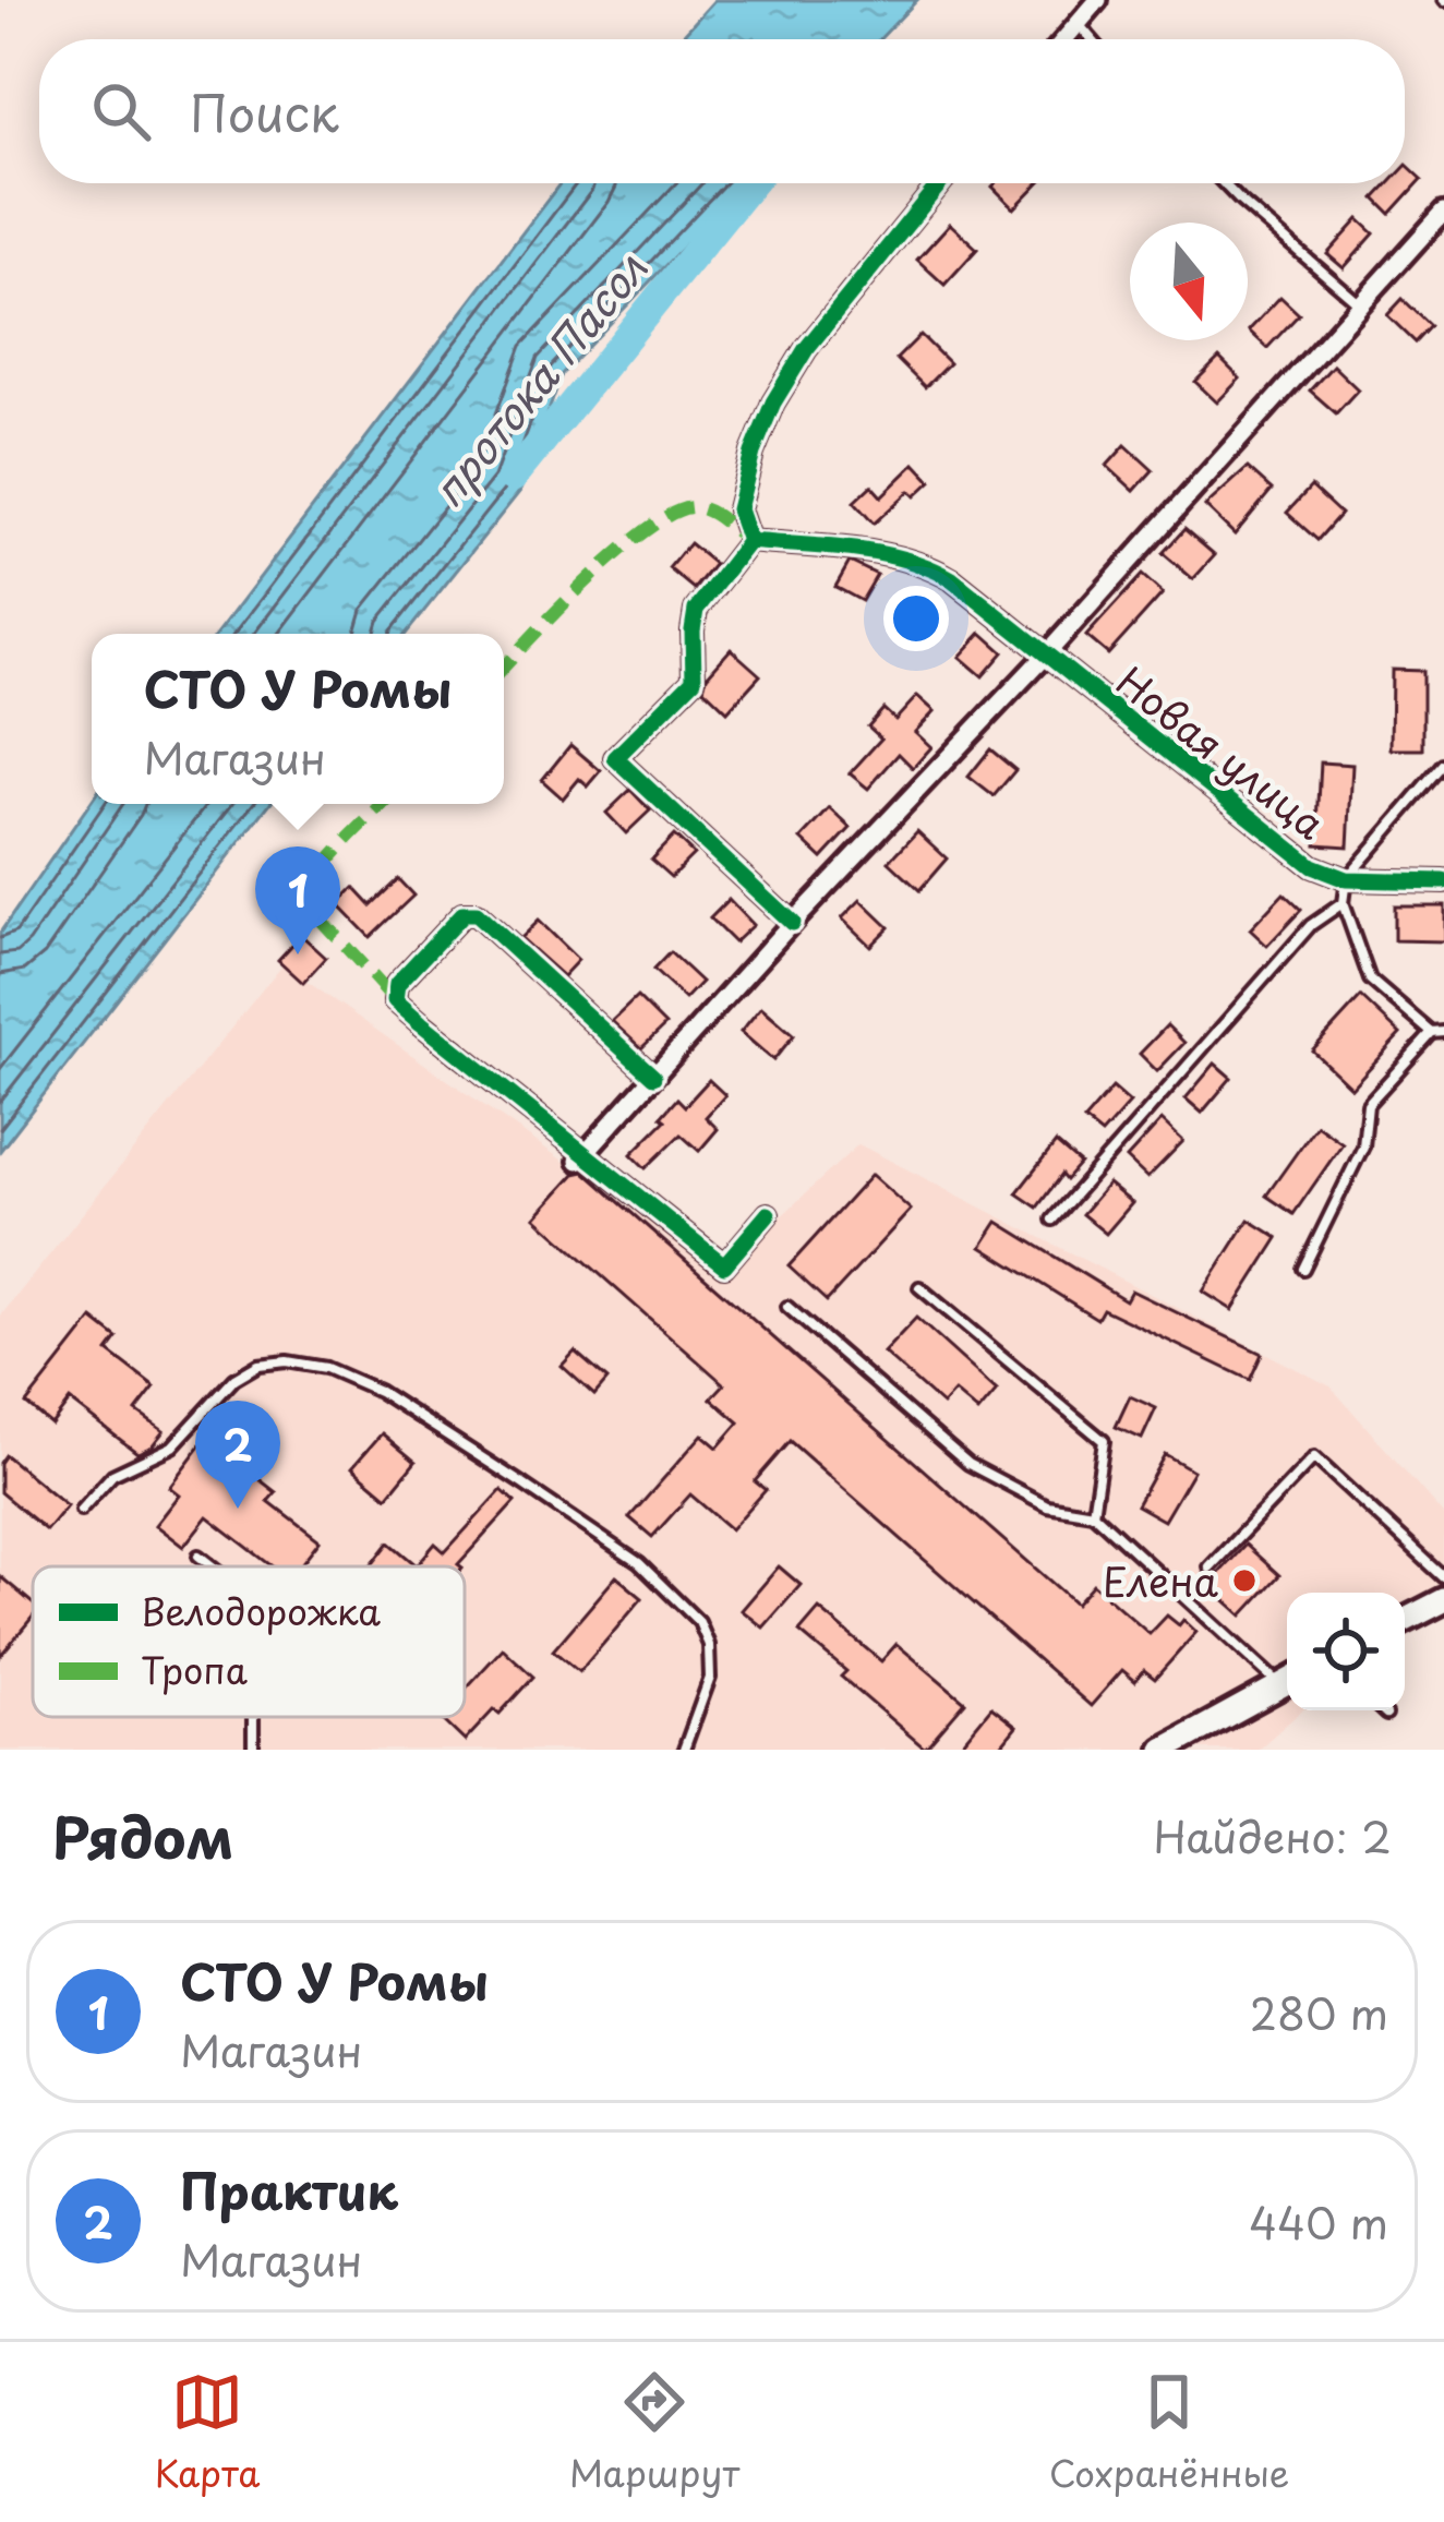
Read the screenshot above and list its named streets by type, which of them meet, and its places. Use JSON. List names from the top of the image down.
{
  "streets": {
    "street": ["Новая улица"]
  },
  "water": ["протока Пасол"],
  "places": ["Елена"],
  "legend": ["Велодорожка", "Тропа"],
  "north": "bottom",
  "page": {
    "search": "Поиск",
    "popup": ["СТО У Ромы", "Магазин"],
    "pins": ["1", "2"],
    "heading": ["Рядом", "Найдено: 2"],
    "list": [
      {
        "mark": "1",
        "name": "СТО У Ромы",
        "note": "Магазин",
        "value": "280 m"
      },
      {
        "mark": "2",
        "name": "Практик",
        "note": "Магазин",
        "value": "440 m"
      }
    ],
    "nav": ["Карта", "Маршрут", "Сохранённые"]
  }
}
